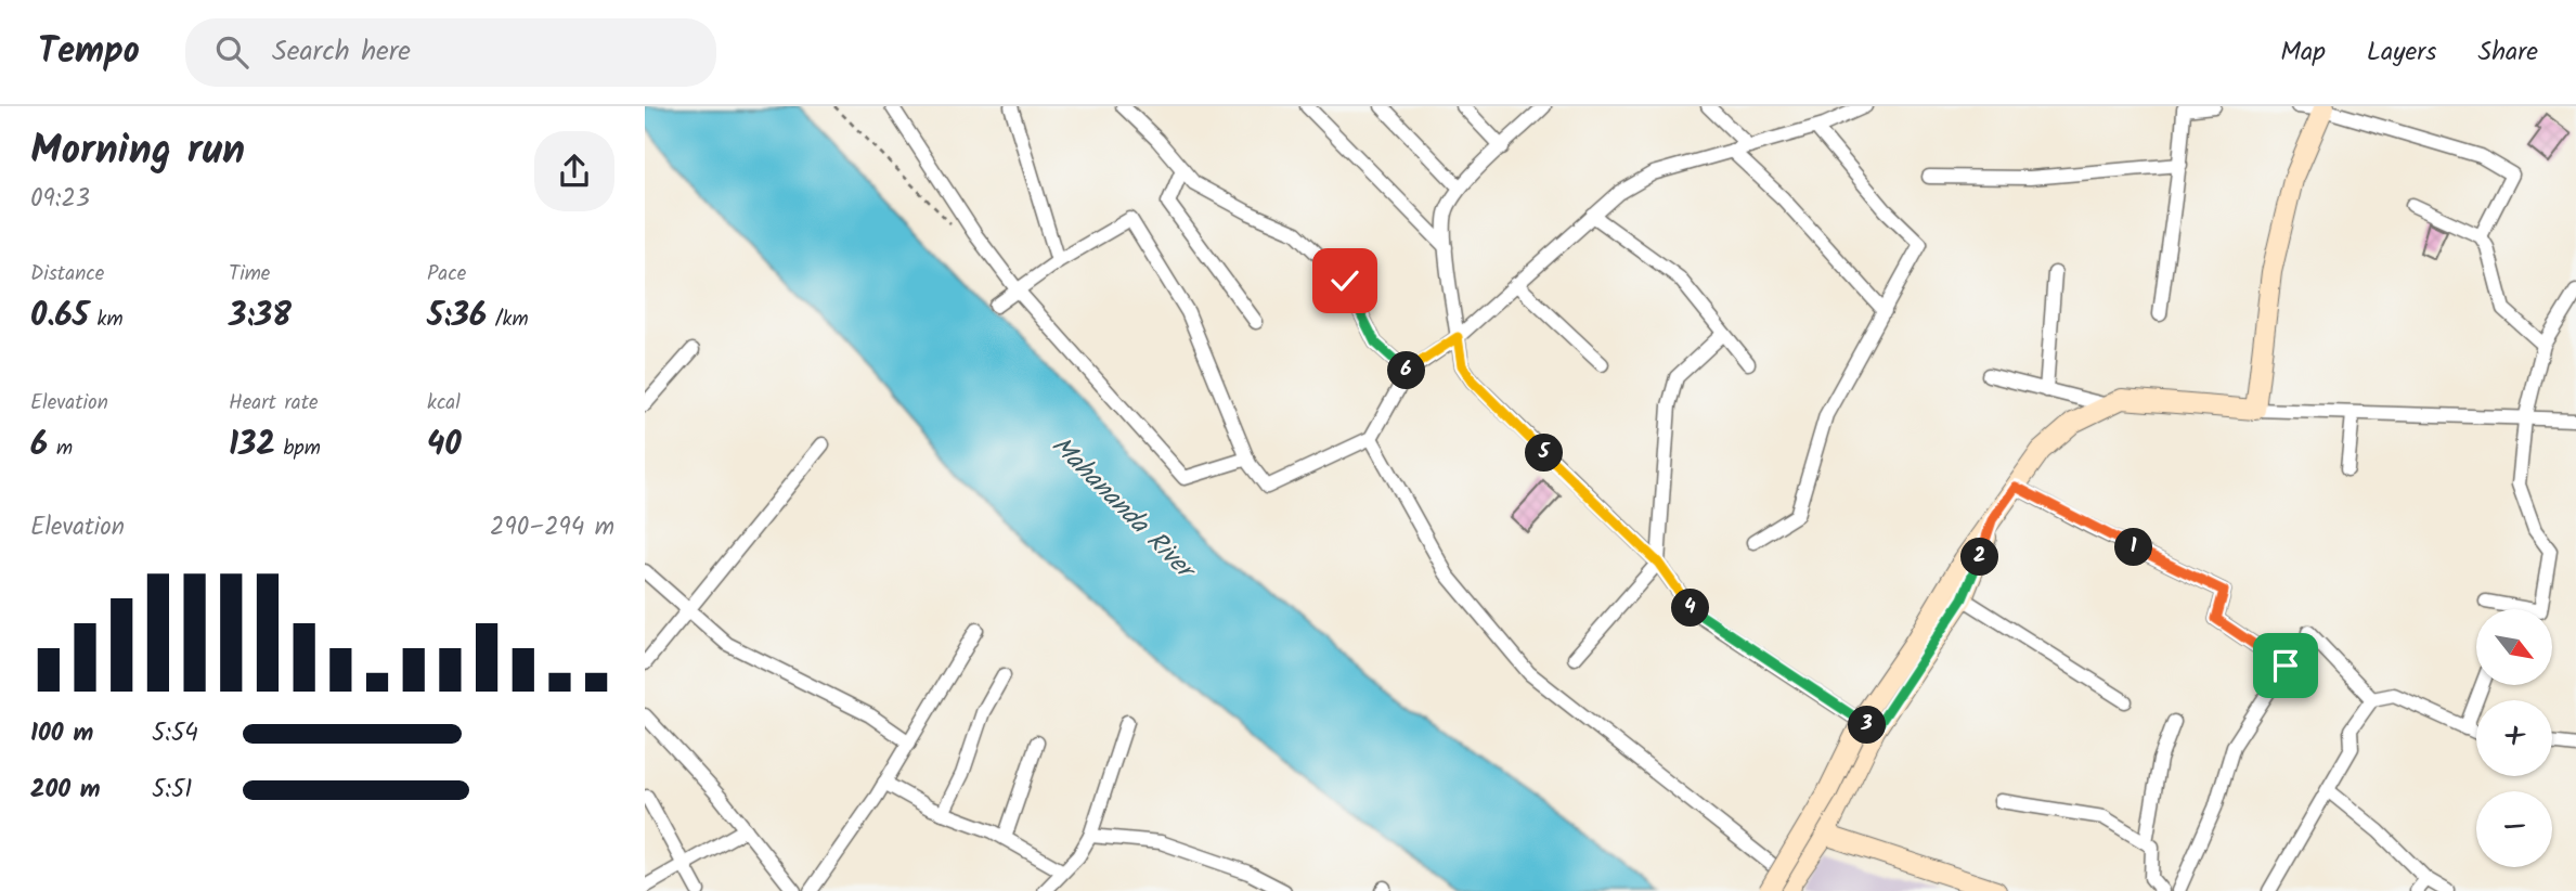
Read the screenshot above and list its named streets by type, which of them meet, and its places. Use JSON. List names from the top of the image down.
{
  "water": ["Mahananda River"],
  "north": "bottom right",
  "page": {
    "header": "Tempo",
    "search": "Search here",
    "nav": ["Map", "Layers", "Share"],
    "heading": ["Morning run", "09:23"],
    "stats": [
      ["Distance", "0.65 km"],
      ["Time", "3:38"],
      ["Pace", "5:36 /km"],
      ["Elevation", "6 m"],
      ["Heart rate", "132 bpm"],
      ["kcal", "40"]
    ],
    "pins": [
      "6",
      "5",
      "1",
      "2",
      "4",
      "3"
    ],
    "chart": ["Elevation", "290–294 m"],
    "map_buttons": ["+", "−"],
    "list": [
      {
        "name": "100 m",
        "note": "5:54"
      },
      {
        "name": "200 m",
        "note": "5:51"
      }
    ]
  }
}
